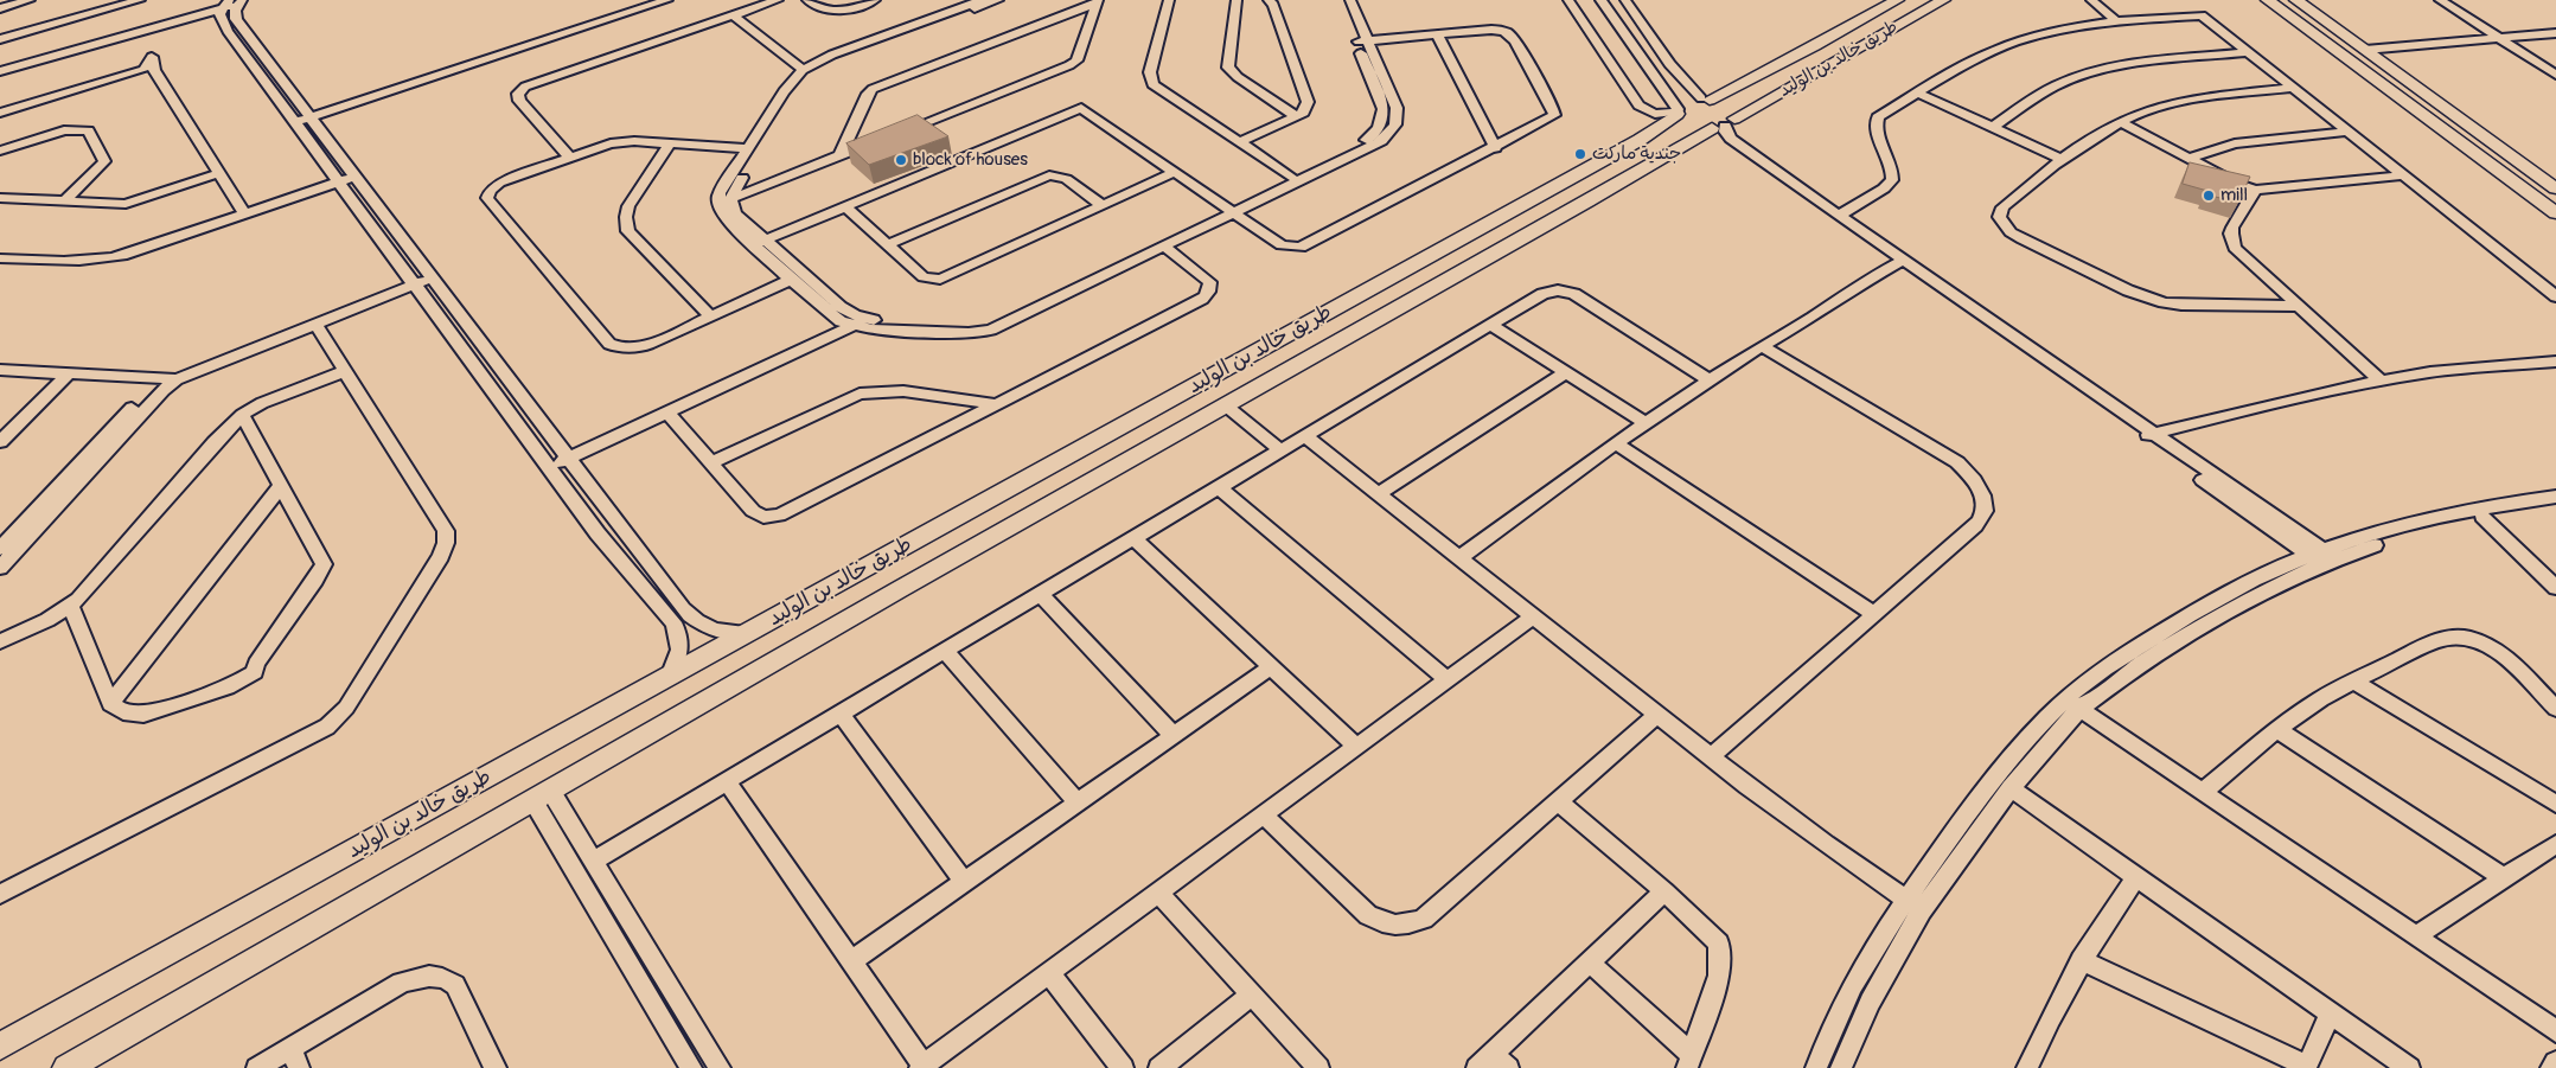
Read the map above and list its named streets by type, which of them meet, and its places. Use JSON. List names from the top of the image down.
{
  "streets": {
    "street": ["طريق خالد بن الوليد"]
  },
  "places": ["جندية ماركت", "block of houses", "mill"]
}
